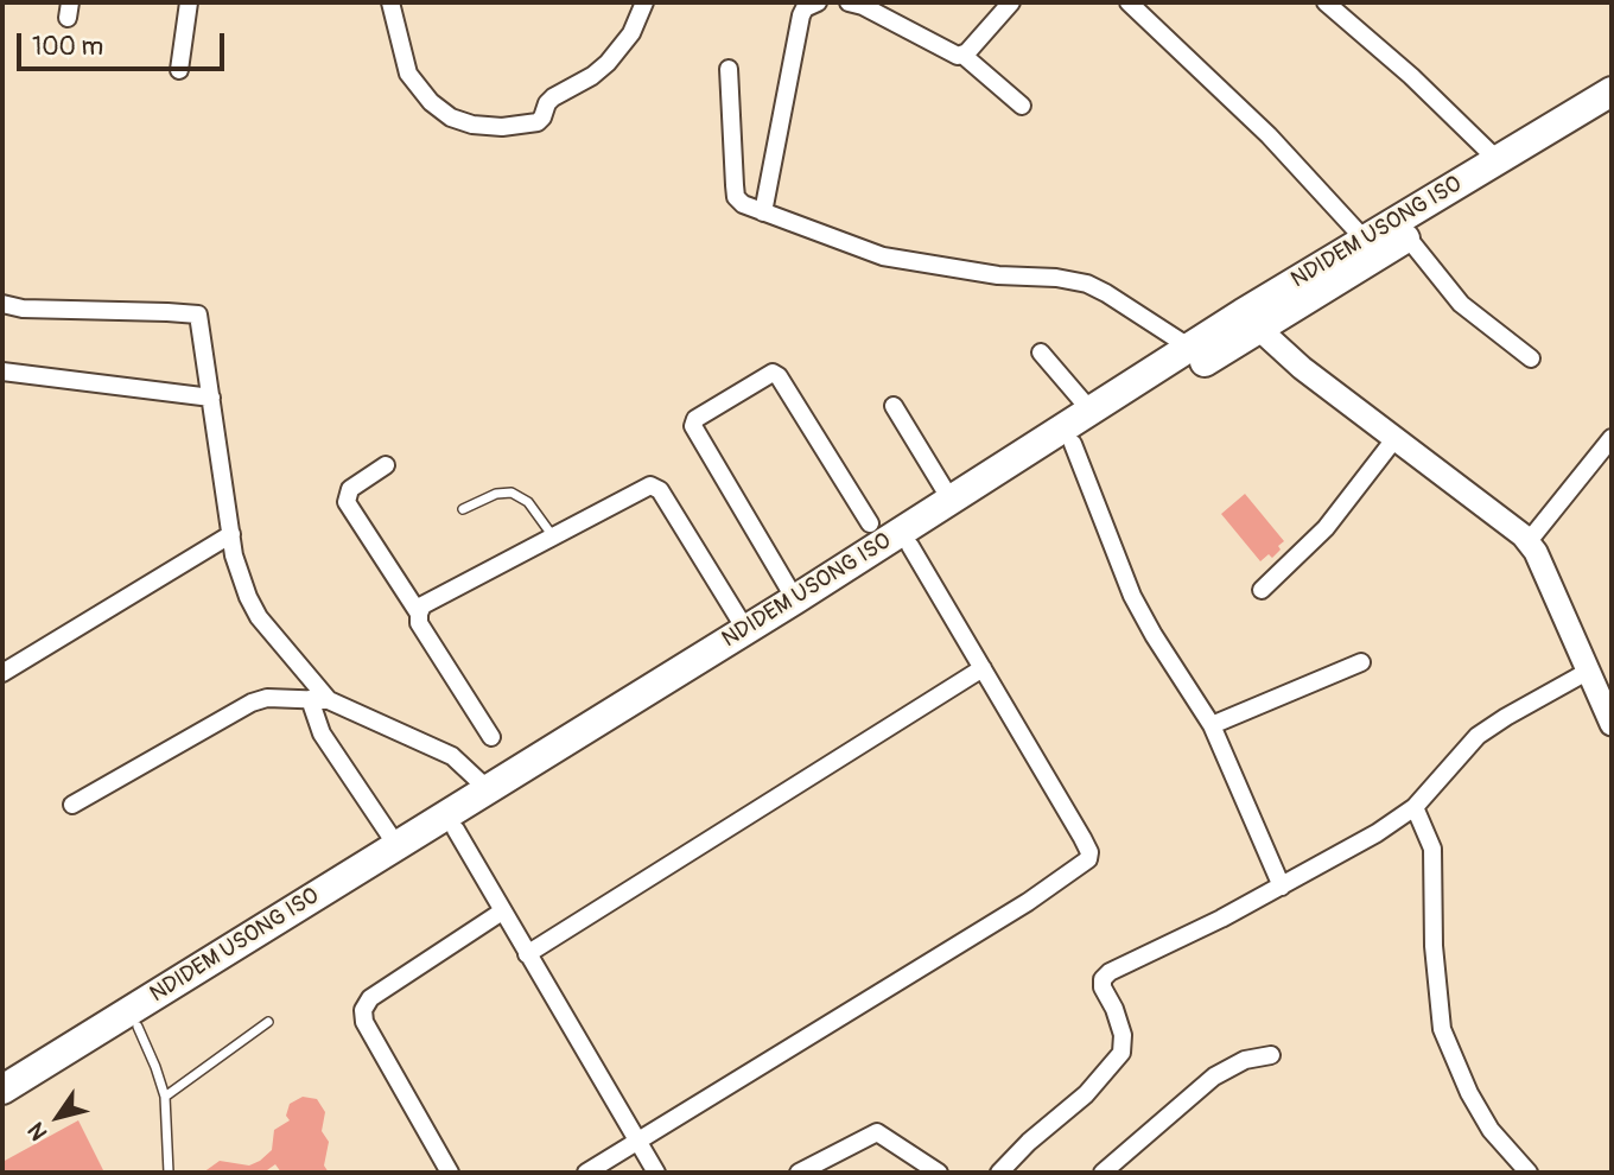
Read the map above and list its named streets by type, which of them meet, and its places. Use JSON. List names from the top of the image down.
{
  "streets": {
    "highway": ["NDIDEM USONG ISO"]
  },
  "scale_bar": "100 m",
  "north": "bottom left"
}
